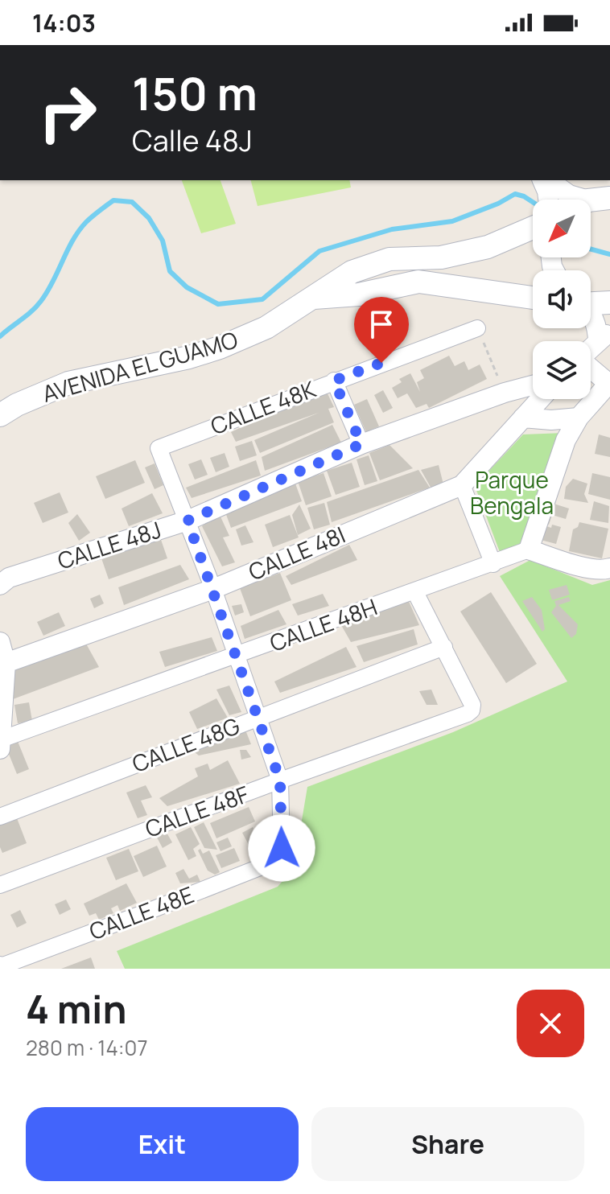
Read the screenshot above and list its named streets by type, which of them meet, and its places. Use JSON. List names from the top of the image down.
{
  "streets": {
    "main road": ["AVENIDA EL GUAMO"],
    "street": [
      "CALLE 48K",
      "CALLE 48J",
      "CALLE 48I",
      "CALLE 48H",
      "CALLE 48G",
      "CALLE 48F",
      "CALLE 48E"
    ]
  },
  "crossings": [
    ["CALLE 48K", "CALLE 48J"],
    ["CALLE 48G", "CALLE 48F"],
    ["CALLE 48F", "CALLE 48E"]
  ],
  "parks": ["Parque Bengala"],
  "north": "bottom left",
  "page": {
    "status": "14:03",
    "turn": ["150 m", "Calle 48J"],
    "heading": ["4 min", "280 m · 14:07"],
    "buttons": ["Exit", "Share"]
  }
}
